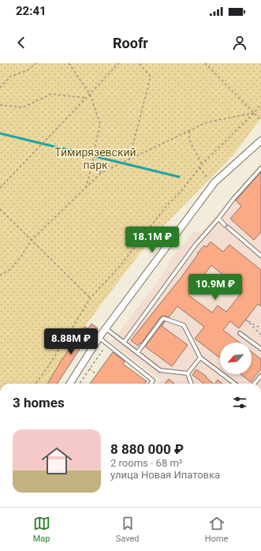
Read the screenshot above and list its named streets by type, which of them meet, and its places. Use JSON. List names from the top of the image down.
{
  "parks": ["Тимирязевский парк"],
  "north": "bottom left",
  "page": {
    "status": "22:41",
    "header": "Roofr",
    "price": ["18.1M ₽", "10.9M ₽", "8.88M ₽"],
    "heading": "3 homes",
    "list": [
      {
        "name": "8 880 000 ₽",
        "note": "2 rooms · 68 m² · улица Новая Ипатовка"
      }
    ],
    "tabs": ["Map", "Saved", "Home"]
  }
}
